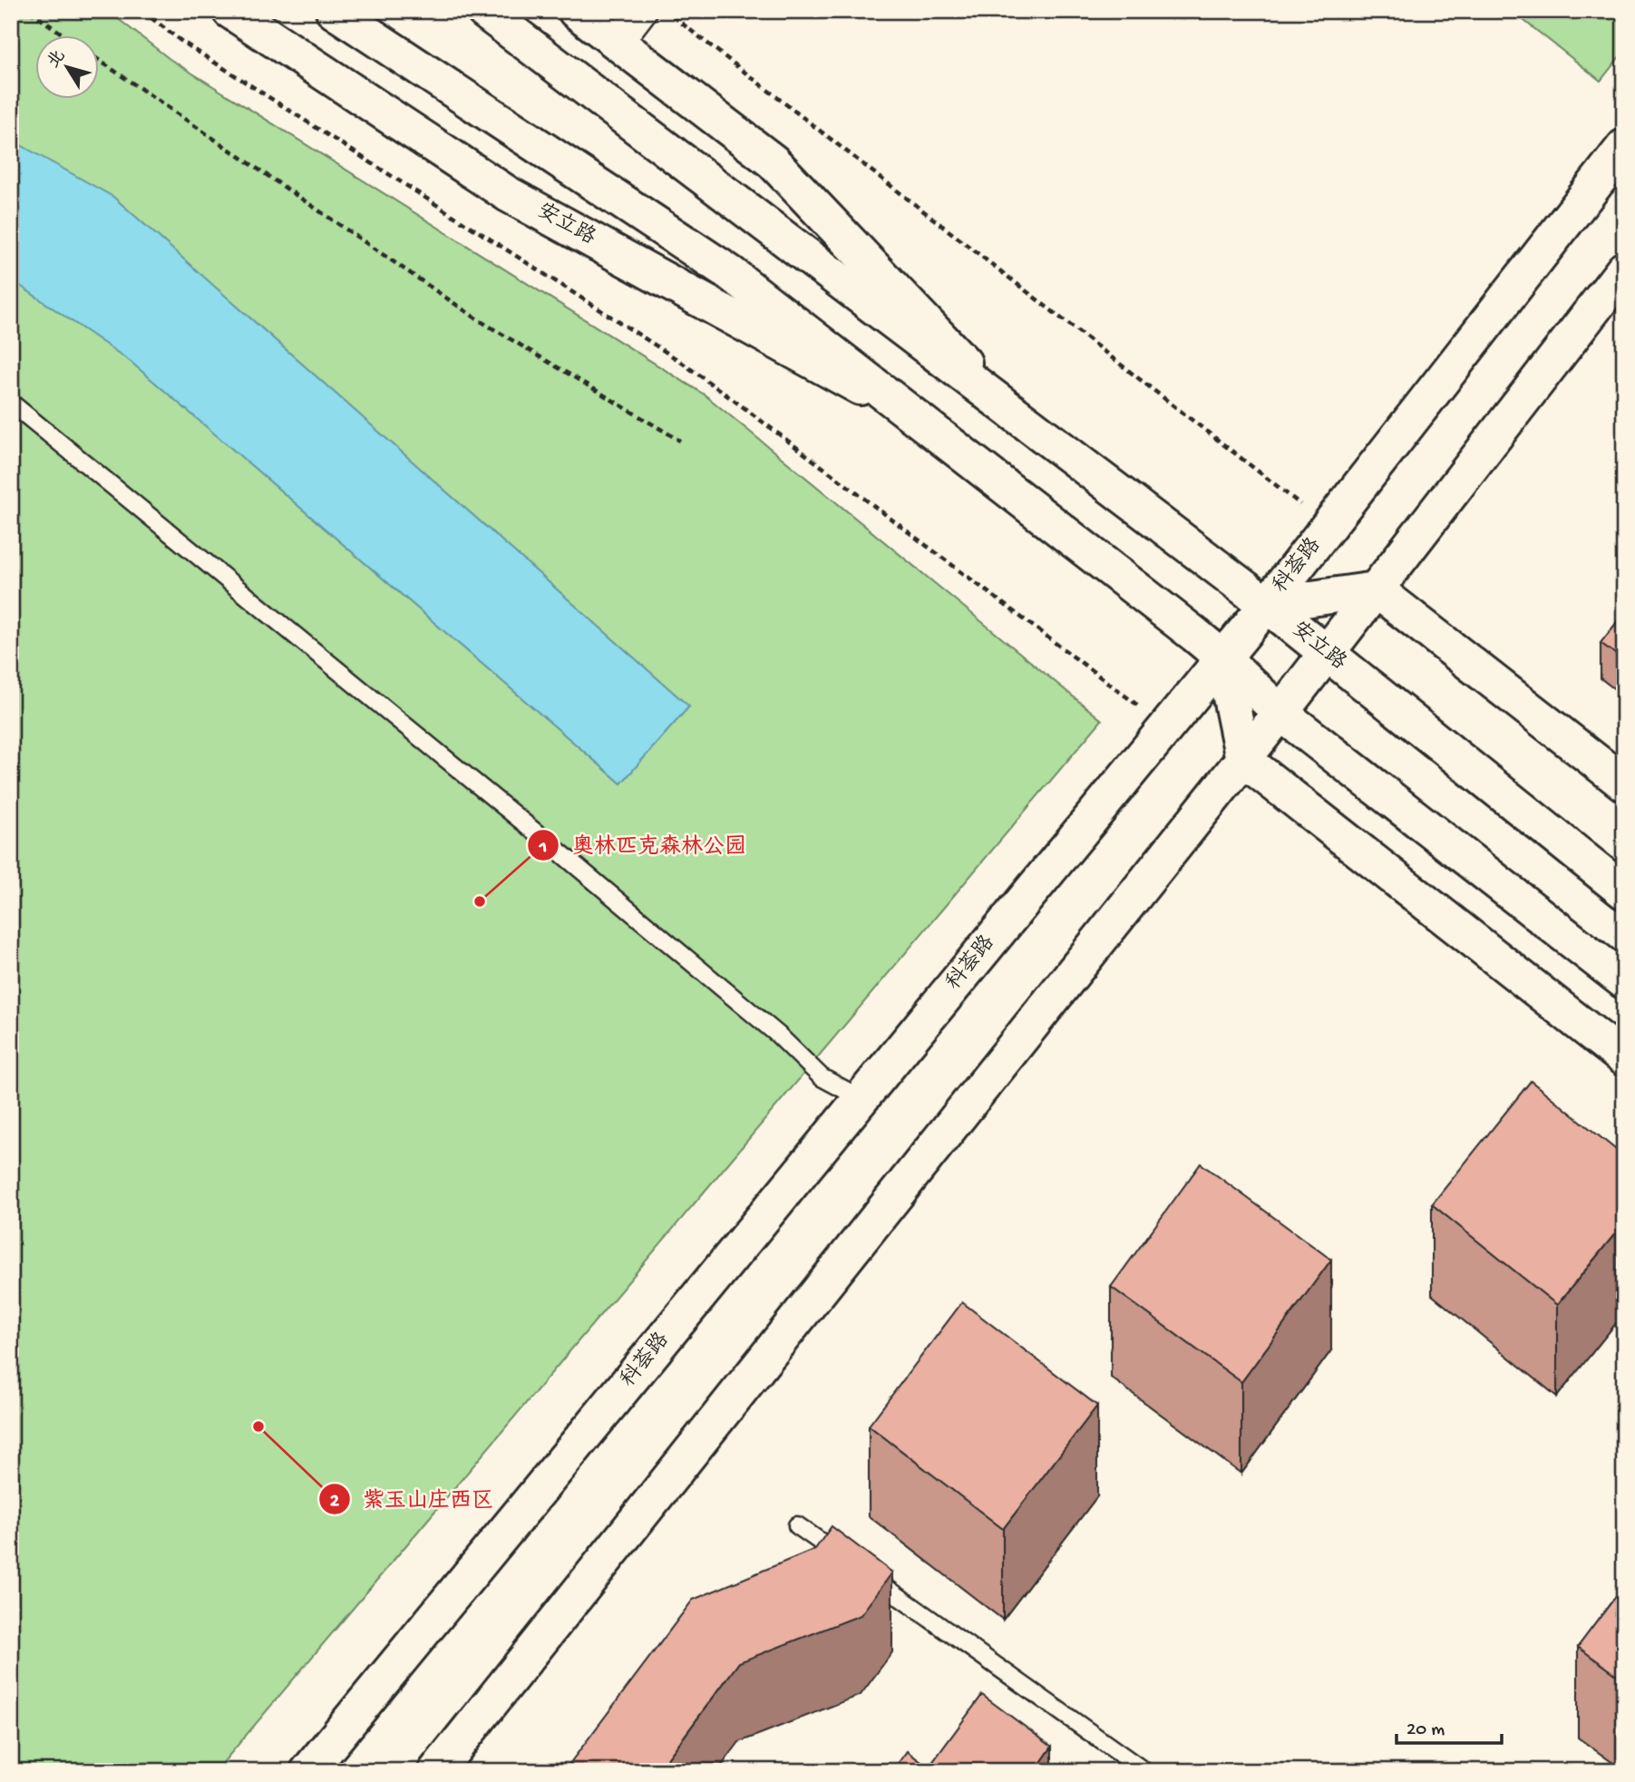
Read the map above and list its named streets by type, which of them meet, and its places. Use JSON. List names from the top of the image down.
{
  "streets": {
    "main road": ["安立路", "科荟路"]
  },
  "crossings": [
    ["安立路", "科荟路"]
  ],
  "places": ["奥林匹克森林公园", "紫玉山庄西区"],
  "scale_bar": "20 m",
  "north": "top left"
}
